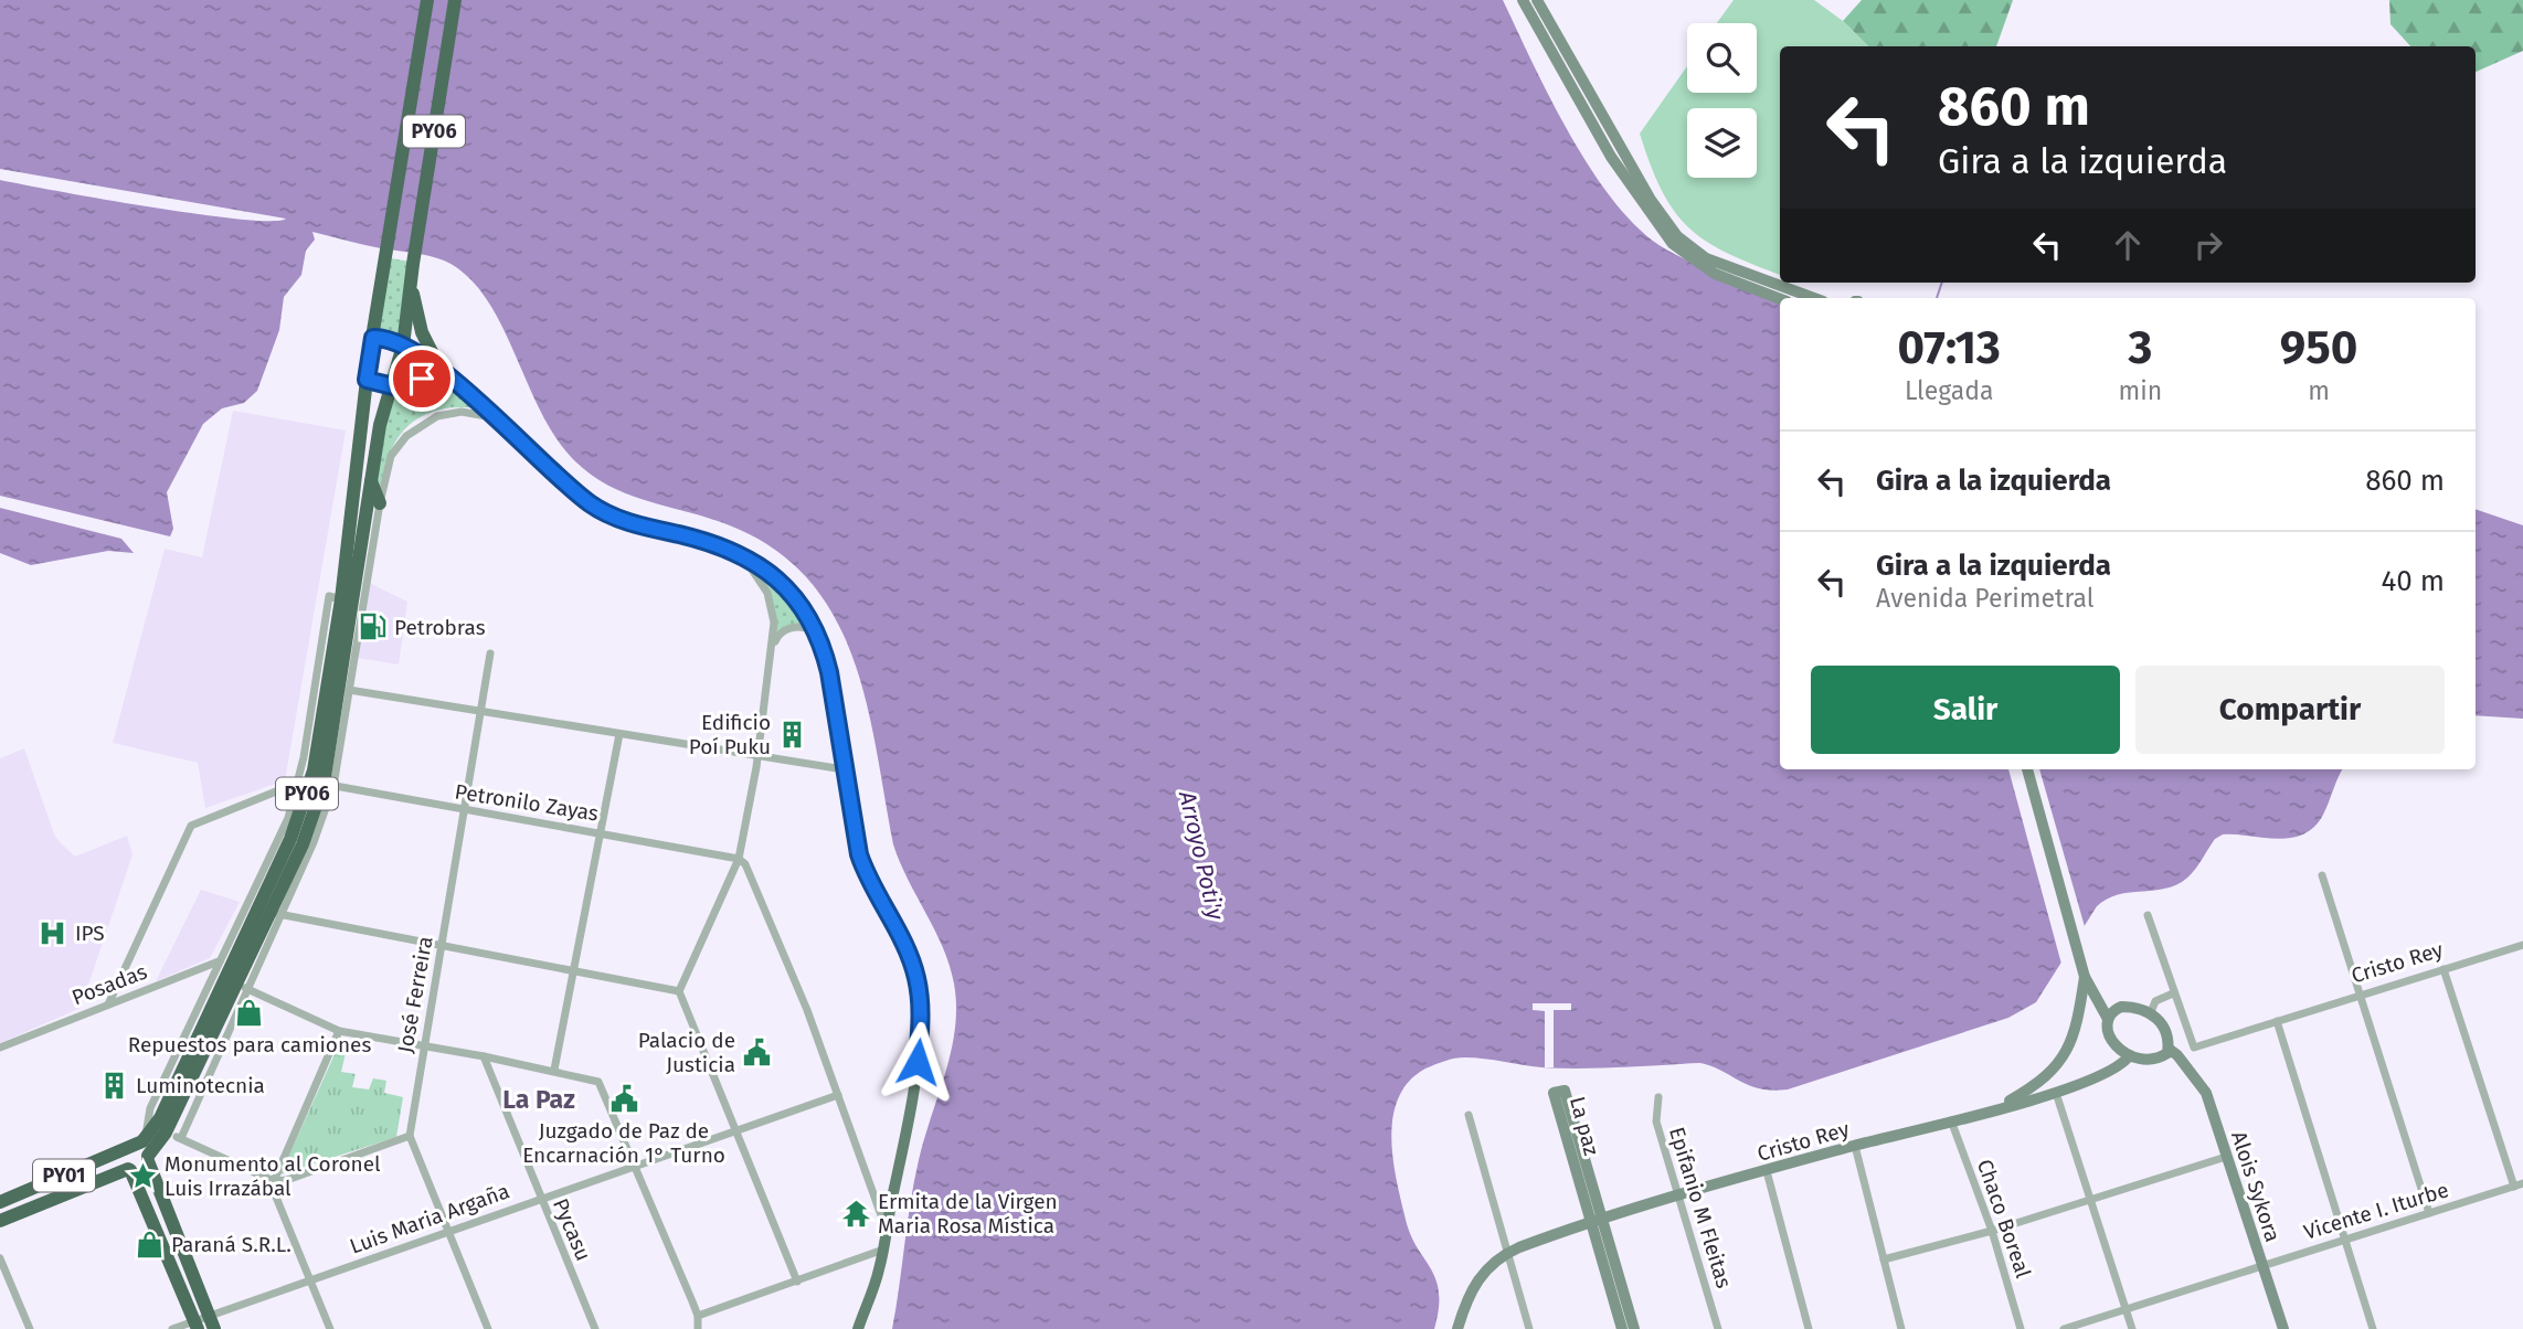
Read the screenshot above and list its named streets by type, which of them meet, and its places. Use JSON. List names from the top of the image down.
{
  "streets": {
    "highway": ["PY06", "PY01"],
    "street": [
      "Petronilo Zayas",
      "Cristo Rey",
      "Posadas",
      "José Ferreira",
      "La paz",
      "Alois Sykora",
      "Epifanio M Fleitas",
      "Vicente I. Iturbe",
      "Luis Maria Argaña",
      "Chaco Boreal",
      "Pycasu"
    ]
  },
  "crossings": [
    ["PY06", "Petronilo Zayas"],
    ["PY06", "Posadas"],
    ["PY06", "PY01"],
    ["Petronilo Zayas", "José Ferreira"],
    ["Cristo Rey", "La paz"],
    ["Cristo Rey", "Alois Sykora"],
    ["Cristo Rey", "Epifanio M Fleitas"],
    ["Cristo Rey", "Chaco Boreal"],
    ["José Ferreira", "Luis Maria Argaña"],
    ["Alois Sykora", "Vicente I. Iturbe"],
    ["Luis Maria Argaña", "Pycasu"]
  ],
  "districts": ["La Paz"],
  "water": ["Arroyo Poti'y"],
  "places": {
    "fuel station": ["Petrobras"],
    "building": ["Edificio Poí Puku", "Luminotecnia"],
    "hospital": ["IPS"],
    "shop": ["Repuestos para camiones", "Paraná S.R.L."],
    "public building": ["Palacio de Justicia", "Juzgado de Paz de Encarnación 1° Turno"],
    "place": ["Monumento al Coronel Luis Irrazábal"],
    "temple": ["Ermita de la Virgen Maria Rosa Mística"]
  },
  "page": {
    "turn": ["860 m", "Gira a la izquierda"],
    "eta": [
      "07:13",
      "Llegada",
      "3",
      "min",
      "950",
      "m"
    ],
    "list": [
      {
        "name": "Gira a la izquierda",
        "value": "860 m"
      },
      {
        "name": "Gira a la izquierda",
        "note": "Avenida Perimetral",
        "value": "40 m"
      }
    ],
    "buttons": ["Salir", "Compartir"]
  }
}
